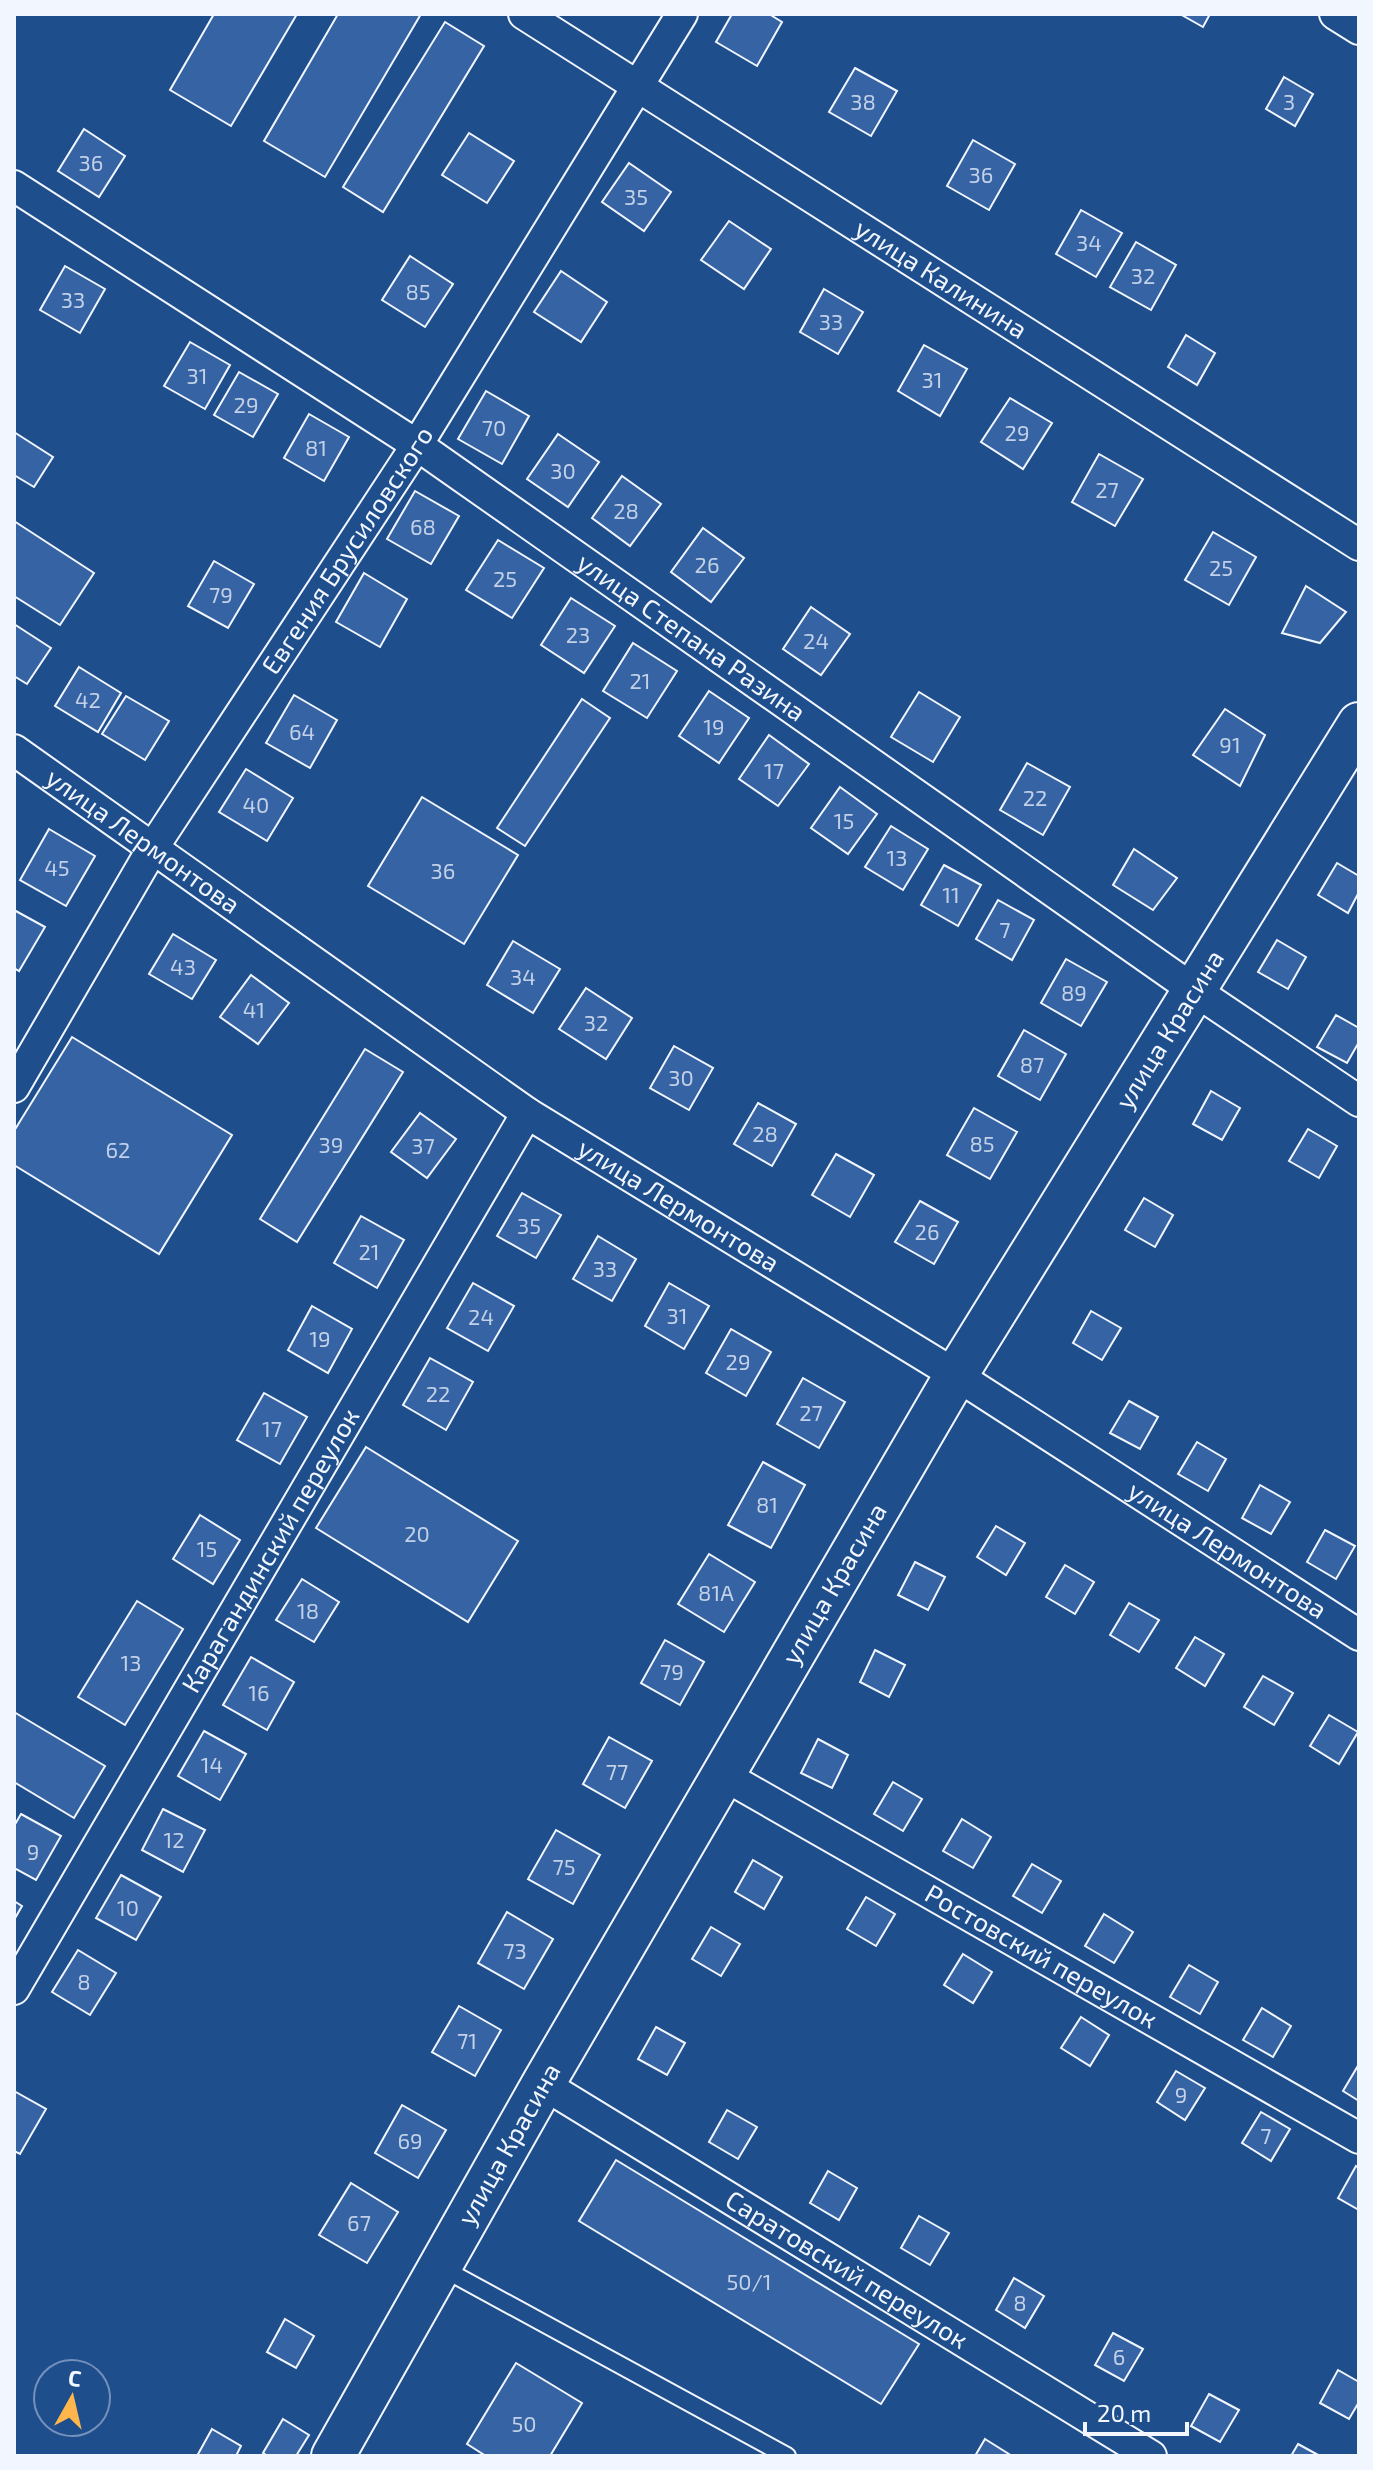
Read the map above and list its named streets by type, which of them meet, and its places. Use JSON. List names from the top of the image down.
{
  "streets": {
    "street": [
      "улица Калинина",
      "Евгения Брусиловского",
      "улица Степана Разина",
      "улица Лермонтова",
      "улица Красина",
      "Карагандинский переулок",
      "Ростовский переулок",
      "Саратовский переулок"
    ]
  },
  "crossings": [
    ["улица Калинина", "Евгения Брусиловского"],
    ["Евгения Брусиловского", "улица Степана Разина"],
    ["Евгения Брусиловского", "улица Лермонтова"],
    ["улица Степана Разина", "улица Красина"],
    ["улица Лермонтова", "улица Красина"],
    ["улица Лермонтова", "Карагандинский переулок"],
    ["улица Красина", "Ростовский переулок"],
    ["улица Красина", "Саратовский переулок"]
  ],
  "house_numbers": [
    "38",
    "3",
    "36",
    "36",
    "35",
    "34",
    "32",
    "85",
    "33",
    "33",
    "31",
    "31",
    "29",
    "70",
    "29",
    "81",
    "30",
    "27",
    "28",
    "68",
    "26",
    "25",
    "25",
    "79",
    "23",
    "24",
    "21",
    "42",
    "19",
    "64",
    "91",
    "17",
    "22",
    "40",
    "15",
    "13",
    "45",
    "36",
    "11",
    "7",
    "43",
    "34",
    "89",
    "41",
    "32",
    "87",
    "30",
    "28",
    "85",
    "39",
    "37",
    "62",
    "35",
    "26",
    "21",
    "33",
    "31",
    "24",
    "19",
    "29",
    "22",
    "27",
    "17",
    "81",
    "20",
    "15",
    "81А",
    "18",
    "13",
    "79",
    "16",
    "14",
    "77",
    "12",
    "9",
    "75",
    "10",
    "73",
    "8",
    "71",
    "9",
    "7",
    "69",
    "67",
    "50/1",
    "8",
    "6",
    "50"
  ],
  "scale_bar": "20 m",
  "north": "top"
}
